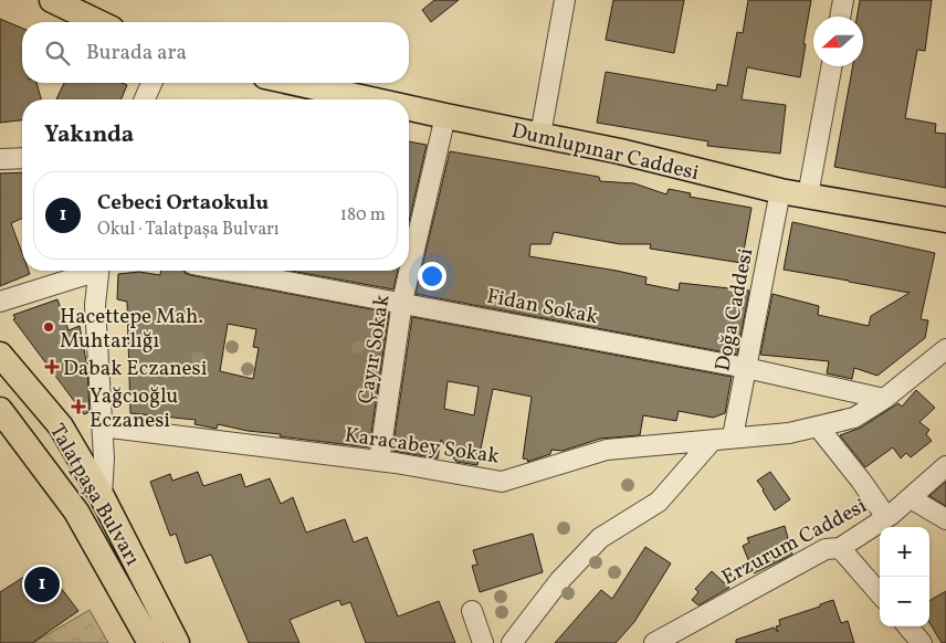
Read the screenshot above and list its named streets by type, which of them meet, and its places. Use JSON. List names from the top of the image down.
{
  "streets": {
    "main road": ["Dumlupınar Caddesi", "Talatpaşa Bulvarı"],
    "street": [
      "Fidan Sokak",
      "Doğa Caddesi",
      "Çayır Sokak",
      "Karacabey Sokak",
      "Erzurum Caddesi"
    ]
  },
  "crossings": [
    ["Dumlupınar Caddesi", "Doğa Caddesi"],
    ["Dumlupınar Caddesi", "Çayır Sokak"],
    ["Fidan Sokak", "Doğa Caddesi"],
    ["Fidan Sokak", "Çayır Sokak"],
    ["Fidan Sokak", "Karacabey Sokak"],
    ["Doğa Caddesi", "Karacabey Sokak"],
    ["Çayır Sokak", "Karacabey Sokak"]
  ],
  "places": {
    "other": ["Hacettepe Mah. Muhtarlığı"],
    "health": ["Dabak Eczanesi", "Yağcıoğlu Eczanesi"]
  },
  "north": "left",
  "page": {
    "search": "Burada ara",
    "heading": "Yakında",
    "list": [
      {
        "mark": "1",
        "name": "Cebeci Ortaokulu",
        "note": "Okul · Talatpaşa Bulvarı",
        "value": "180 m"
      }
    ],
    "map_buttons": ["+", "−"],
    "pins": "1"
  }
}
